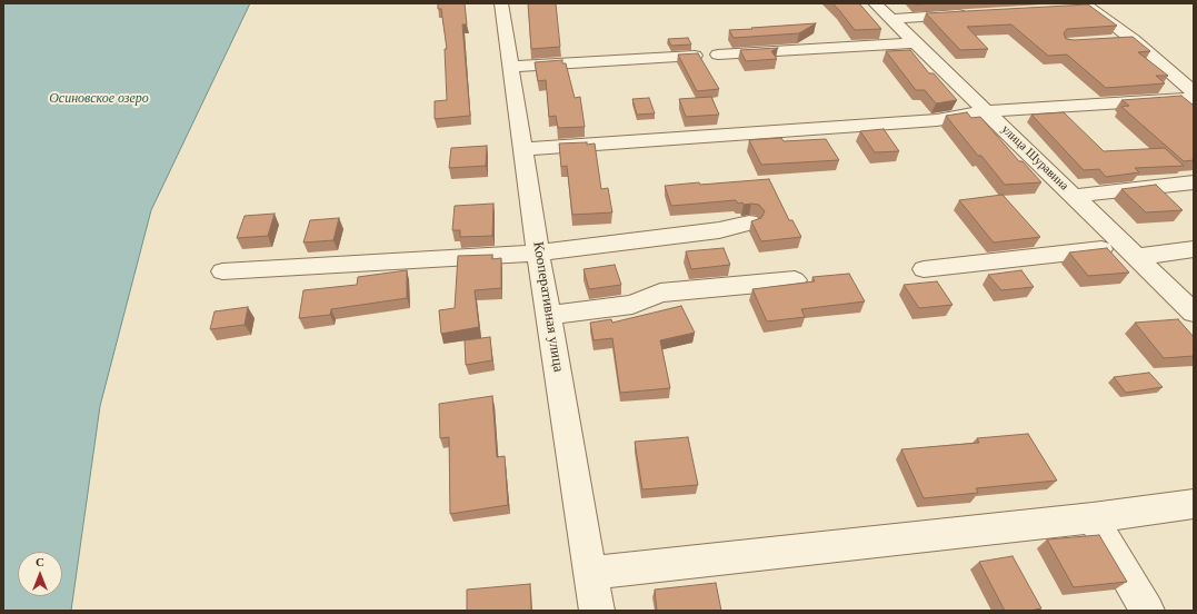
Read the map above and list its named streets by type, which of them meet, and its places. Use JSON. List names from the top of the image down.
{
  "streets": {
    "street": ["улица Шуравина", "Кооперативная улица"]
  },
  "water": ["Осиновское озеро"],
  "north": "top"
}
